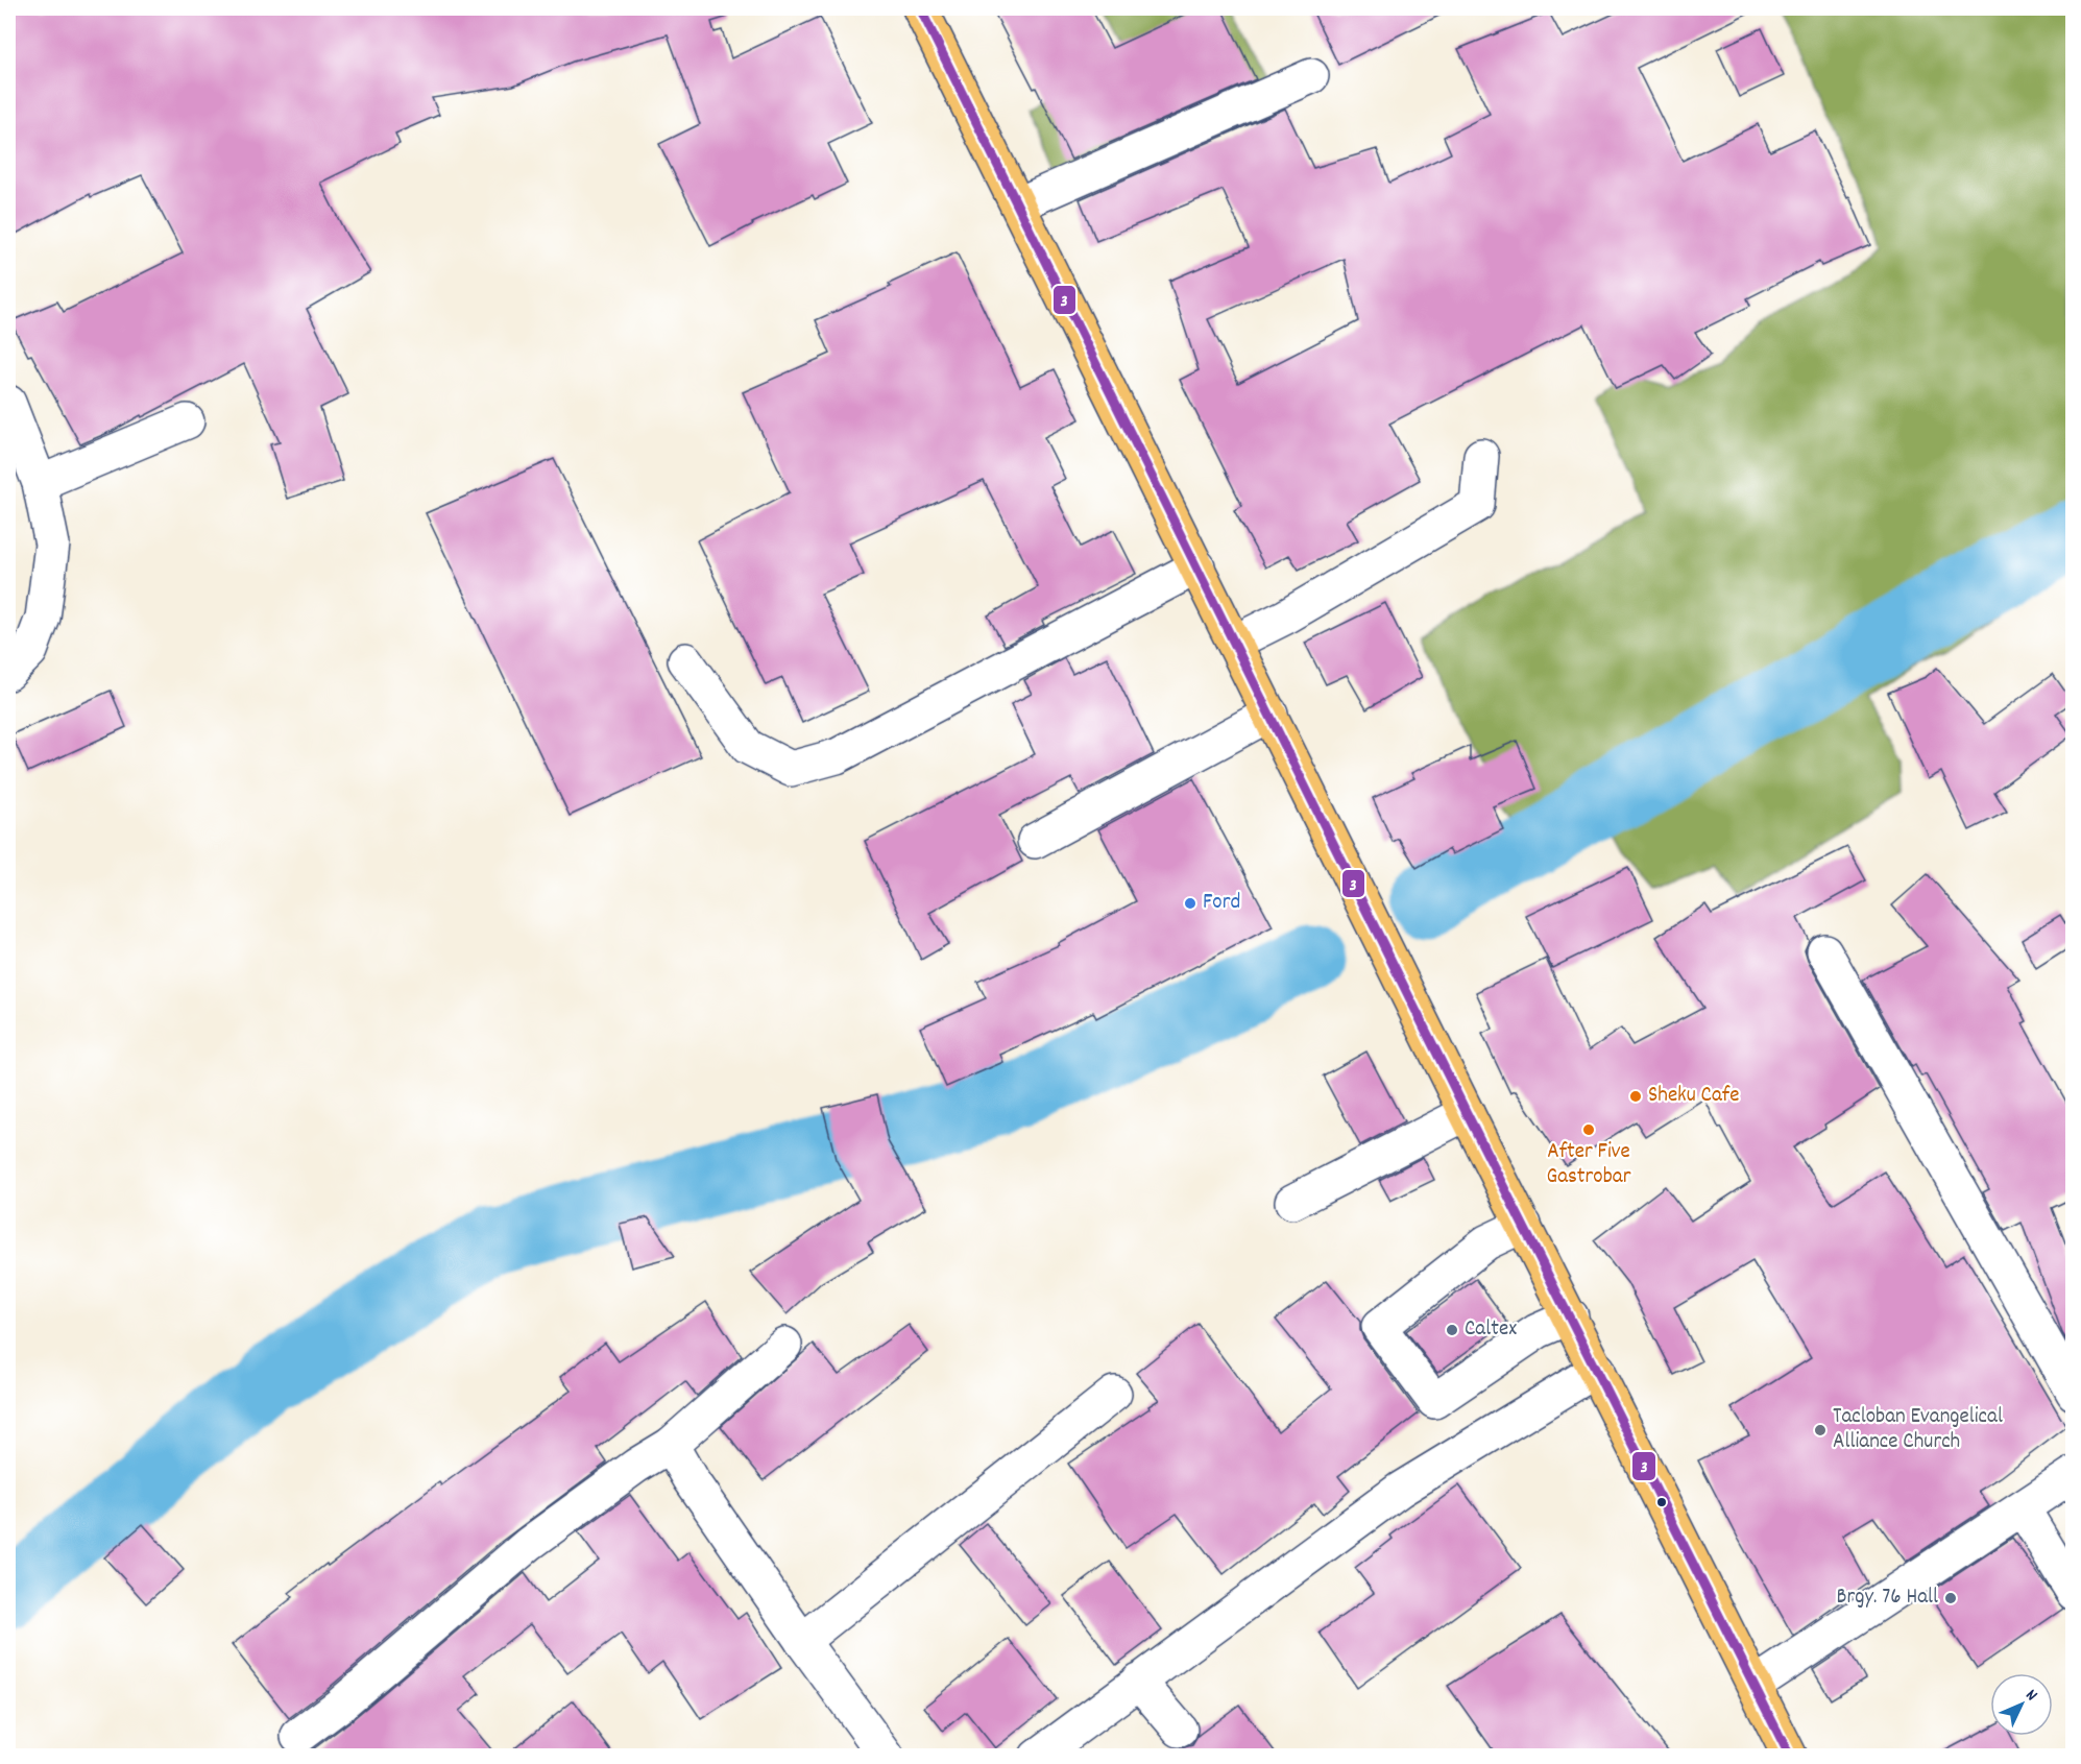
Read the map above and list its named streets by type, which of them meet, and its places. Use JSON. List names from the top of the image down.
{
  "places": [
    "Ford",
    "Sheku Cafe",
    "After Five Gastrobar",
    "Caltex",
    "Tacloban Evangelical Alliance Church",
    "Brgy. 76 Hall"
  ],
  "lines": ["transit line 3"],
  "north": "top right"
}
